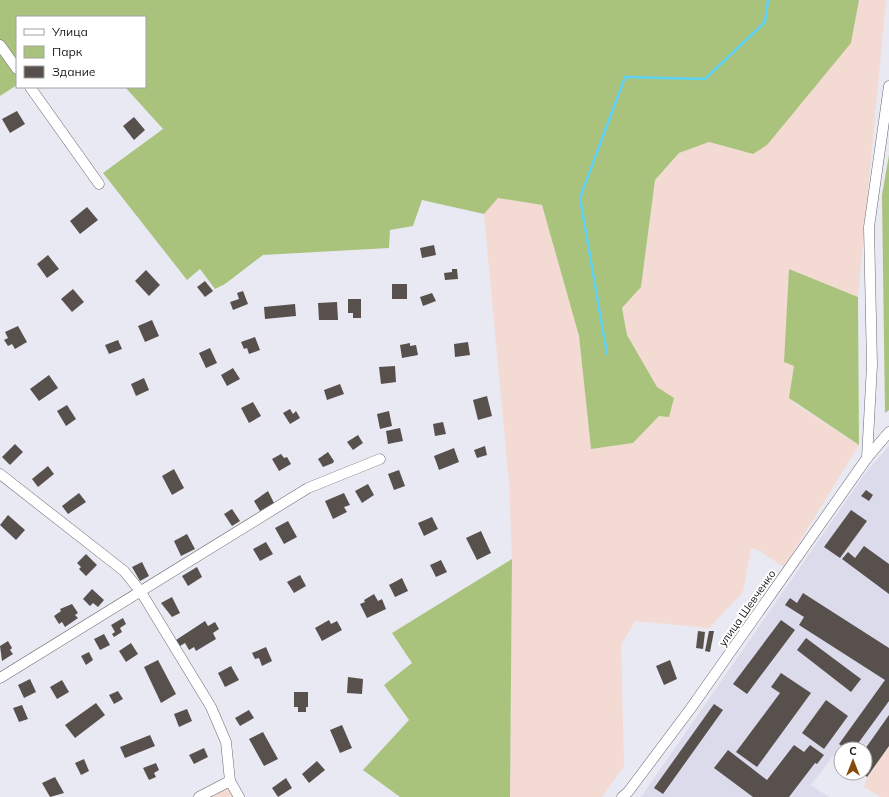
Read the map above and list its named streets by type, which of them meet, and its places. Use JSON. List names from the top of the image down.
{
  "streets": {
    "street": ["улица Шевченко"]
  },
  "legend": ["Улица", "Парк", "Здание"],
  "north": "top"
}
